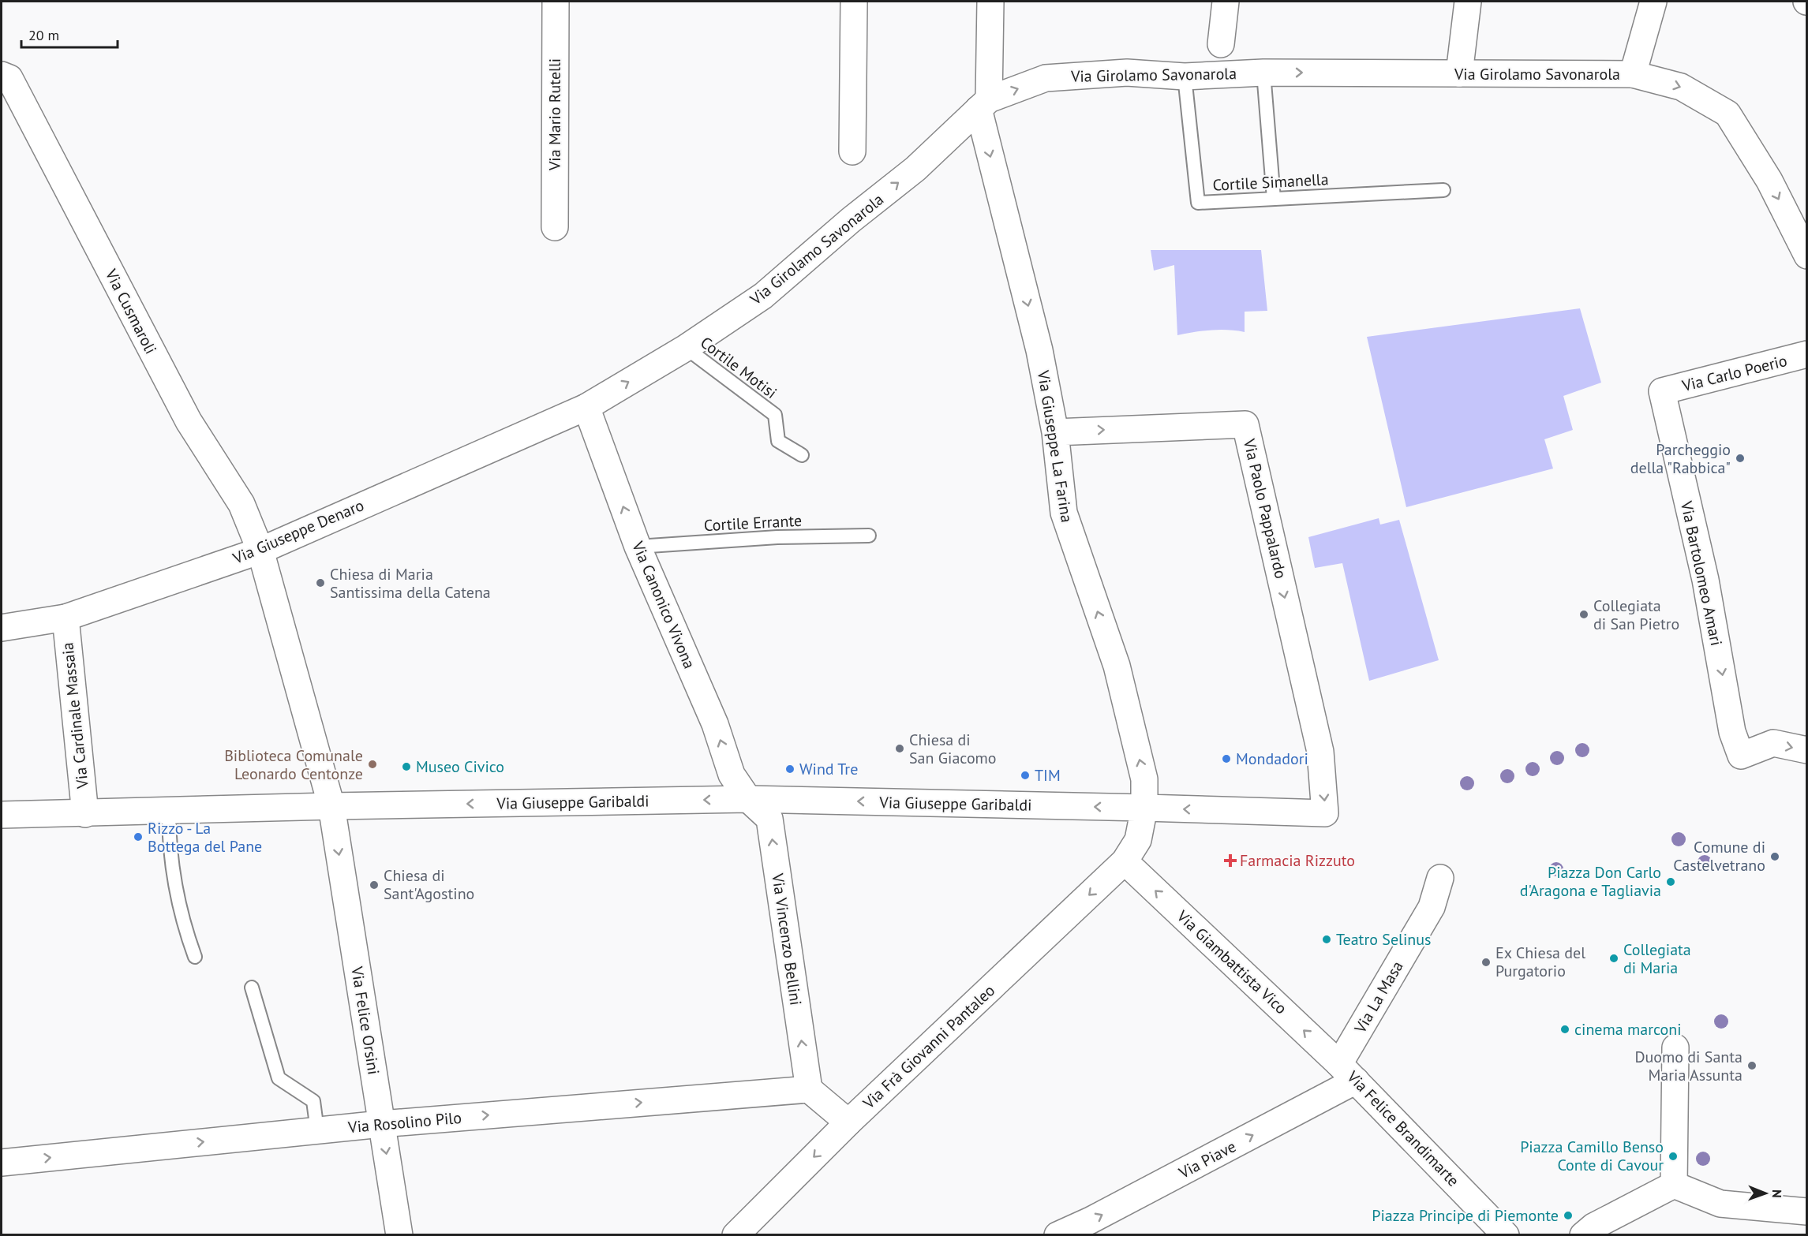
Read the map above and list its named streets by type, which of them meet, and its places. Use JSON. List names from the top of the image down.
{
  "streets": {
    "street": [
      "Via Girolamo Savonarola",
      "Via Mario Rutelli",
      "Via Cusmaroli",
      "Via Carlo Poerio",
      "Via Giuseppe La Farina",
      "Via Paolo Pappalardo",
      "Via Giuseppe Denaro",
      "Via Bartolomeo Amari",
      "Via Canonico Vivona",
      "Via Cardinale Massaia",
      "Via Giuseppe Garibaldi",
      "Via Vincenzo Bellini",
      "Via Giambattista Vico",
      "Via La Masa",
      "Via Felice Orsini",
      "Via Frà Giovanni Pantaleo",
      "Via Rosolino Pilo",
      "Via Felice Brandimarte",
      "Via Piave"
    ],
    "lane": ["Cortile Simanella", "Cortile Motisi", "Cortile Errante"]
  },
  "crossings": [
    ["Via Girolamo Savonarola", "Cortile Simanella"],
    ["Via Girolamo Savonarola", "Cortile Motisi"],
    ["Via Girolamo Savonarola", "Via Giuseppe La Farina"],
    ["Via Girolamo Savonarola", "Via Giuseppe Denaro"],
    ["Via Girolamo Savonarola", "Via Canonico Vivona"],
    ["Via Cusmaroli", "Via Giuseppe Denaro"],
    ["Via Cusmaroli", "Via Giuseppe Garibaldi"],
    ["Via Cusmaroli", "Via Felice Orsini"],
    ["Via Carlo Poerio", "Via Bartolomeo Amari"],
    ["Via Giuseppe La Farina", "Via Paolo Pappalardo"],
    ["Via Giuseppe La Farina", "Via Giuseppe Garibaldi"],
    ["Via Giuseppe La Farina", "Via Giambattista Vico"],
    ["Via Giuseppe La Farina", "Via Frà Giovanni Pantaleo"],
    ["Via Paolo Pappalardo", "Via Giuseppe Garibaldi"],
    ["Cortile Errante", "Via Canonico Vivona"],
    ["Via Giuseppe Denaro", "Via Canonico Vivona"],
    ["Via Giuseppe Denaro", "Via Cardinale Massaia"],
    ["Via Canonico Vivona", "Via Giuseppe Garibaldi"],
    ["Via Canonico Vivona", "Via Vincenzo Bellini"],
    ["Via Cardinale Massaia", "Via Giuseppe Garibaldi"],
    ["Via Giuseppe Garibaldi", "Via Vincenzo Bellini"],
    ["Via Giuseppe Garibaldi", "Via Felice Orsini"],
    ["Via Vincenzo Bellini", "Via Rosolino Pilo"],
    ["Via Giambattista Vico", "Via La Masa"],
    ["Via Giambattista Vico", "Via Frà Giovanni Pantaleo"],
    ["Via Giambattista Vico", "Via Felice Brandimarte"],
    ["Via Giambattista Vico", "Via Piave"],
    ["Via La Masa", "Via Felice Brandimarte"],
    ["Via La Masa", "Via Piave"],
    ["Via Felice Orsini", "Via Rosolino Pilo"],
    ["Via Felice Brandimarte", "Via Piave"]
  ],
  "one_way": [
    "Via Girolamo Savonarola",
    "Via Bartolomeo Amari",
    "Via Canonico Vivona",
    "Via Giuseppe Garibaldi",
    "Via Vincenzo Bellini",
    "Via Giambattista Vico",
    "Via Felice Orsini",
    "Via Frà Giovanni Pantaleo",
    "Via Rosolino Pilo",
    "Via Piave"
  ],
  "places": {
    "other": [
      "Parcheggio della \"Rabbica\"",
      "Chiesa di Maria Santissima della Catena",
      "Collegiata di San Pietro",
      "Chiesa di San Giacomo",
      "Mondadori",
      "Biblioteca Comunale Leonardo Centonze",
      "Museo Civico",
      "Wind Tre",
      "TIM",
      "Rizzo - La Bottega del Pane",
      "Comune di Castelvetrano",
      "Piazza Don Carlo d'Aragona e Tagliavia",
      "Chiesa di Sant'Agostino",
      "Teatro Selinus",
      "Collegiata di Maria",
      "Ex Chiesa del Purgatorio",
      "cinema marconi",
      "Duomo di Santa Maria Assunta",
      "Piazza Camillo Benso Conte di Cavour",
      "Piazza Principe di Piemonte"
    ],
    "health": ["Farmacia Rizzuto"]
  },
  "scale_bar": "20 m",
  "north": "right"
}
